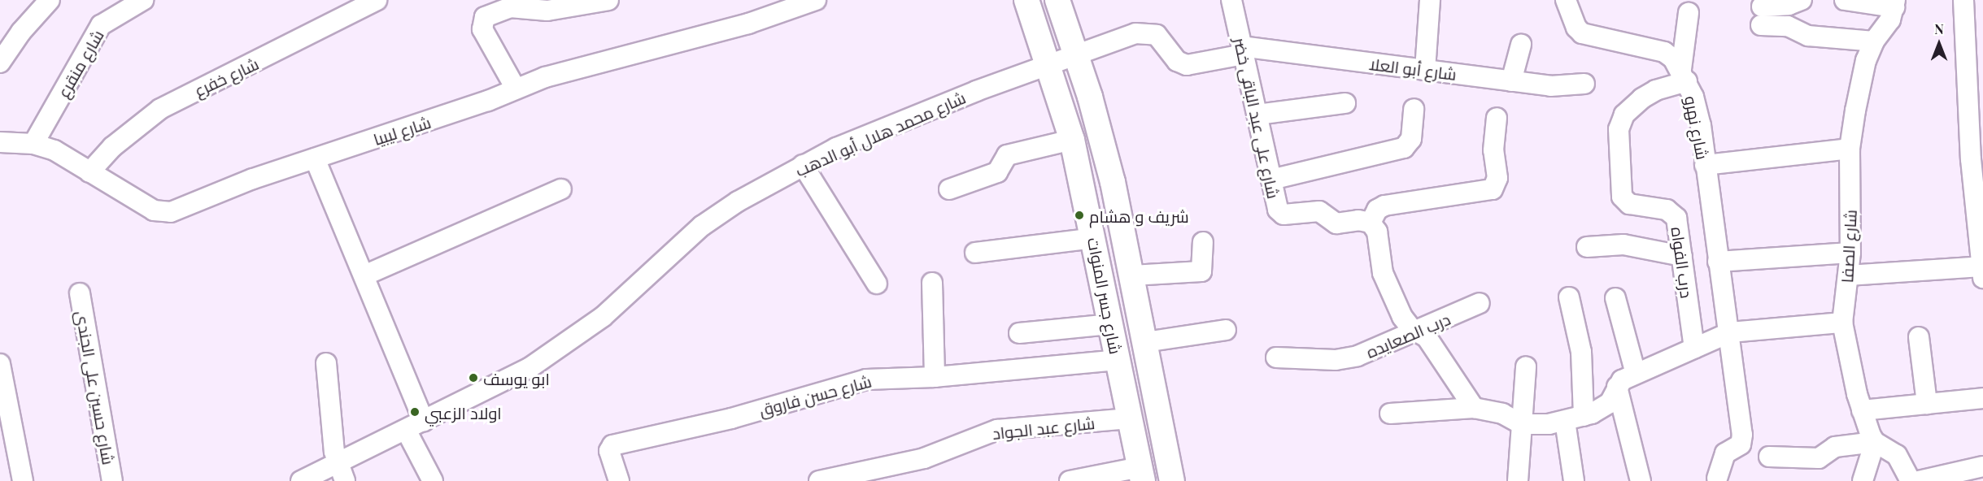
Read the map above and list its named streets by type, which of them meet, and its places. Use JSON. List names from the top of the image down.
{
  "streets": {
    "street": [
      "شارع منقرع",
      "شارع أبو العلا",
      "شارع خفرع",
      "شارع على عبد الباقى خضر",
      "شارع نهرو",
      "شارع ليبيا",
      "شارع محمد هلال أبو الدهب",
      "شارع الصفا",
      "درب الفواه",
      "شارع جسر المنوات",
      "درب الصعايده",
      "شارع حسين على الجندى",
      "شارع حسن فاروق",
      "شارع عبد الجواد"
    ]
  },
  "crossings": [
    ["شارع منقرع", "شارع ليبيا"],
    ["شارع أبو العلا", "شارع على عبد الباقى خضر"],
    ["شارع أبو العلا", "شارع محمد هلال أبو الدهب"],
    ["شارع أبو العلا", "شارع جسر المنوات"],
    ["شارع خفرع", "شارع ليبيا"],
    ["شارع نهرو", "درب الفواه"],
    ["شارع محمد هلال أبو الدهب", "شارع جسر المنوات"],
    ["شارع جسر المنوات", "شارع حسن فاروق"],
    ["شارع جسر المنوات", "شارع عبد الجواد"]
  ],
  "places": ["شريف و هشام", "ابو يوسف", "اولاد الزعبي"],
  "north": "top"
}
